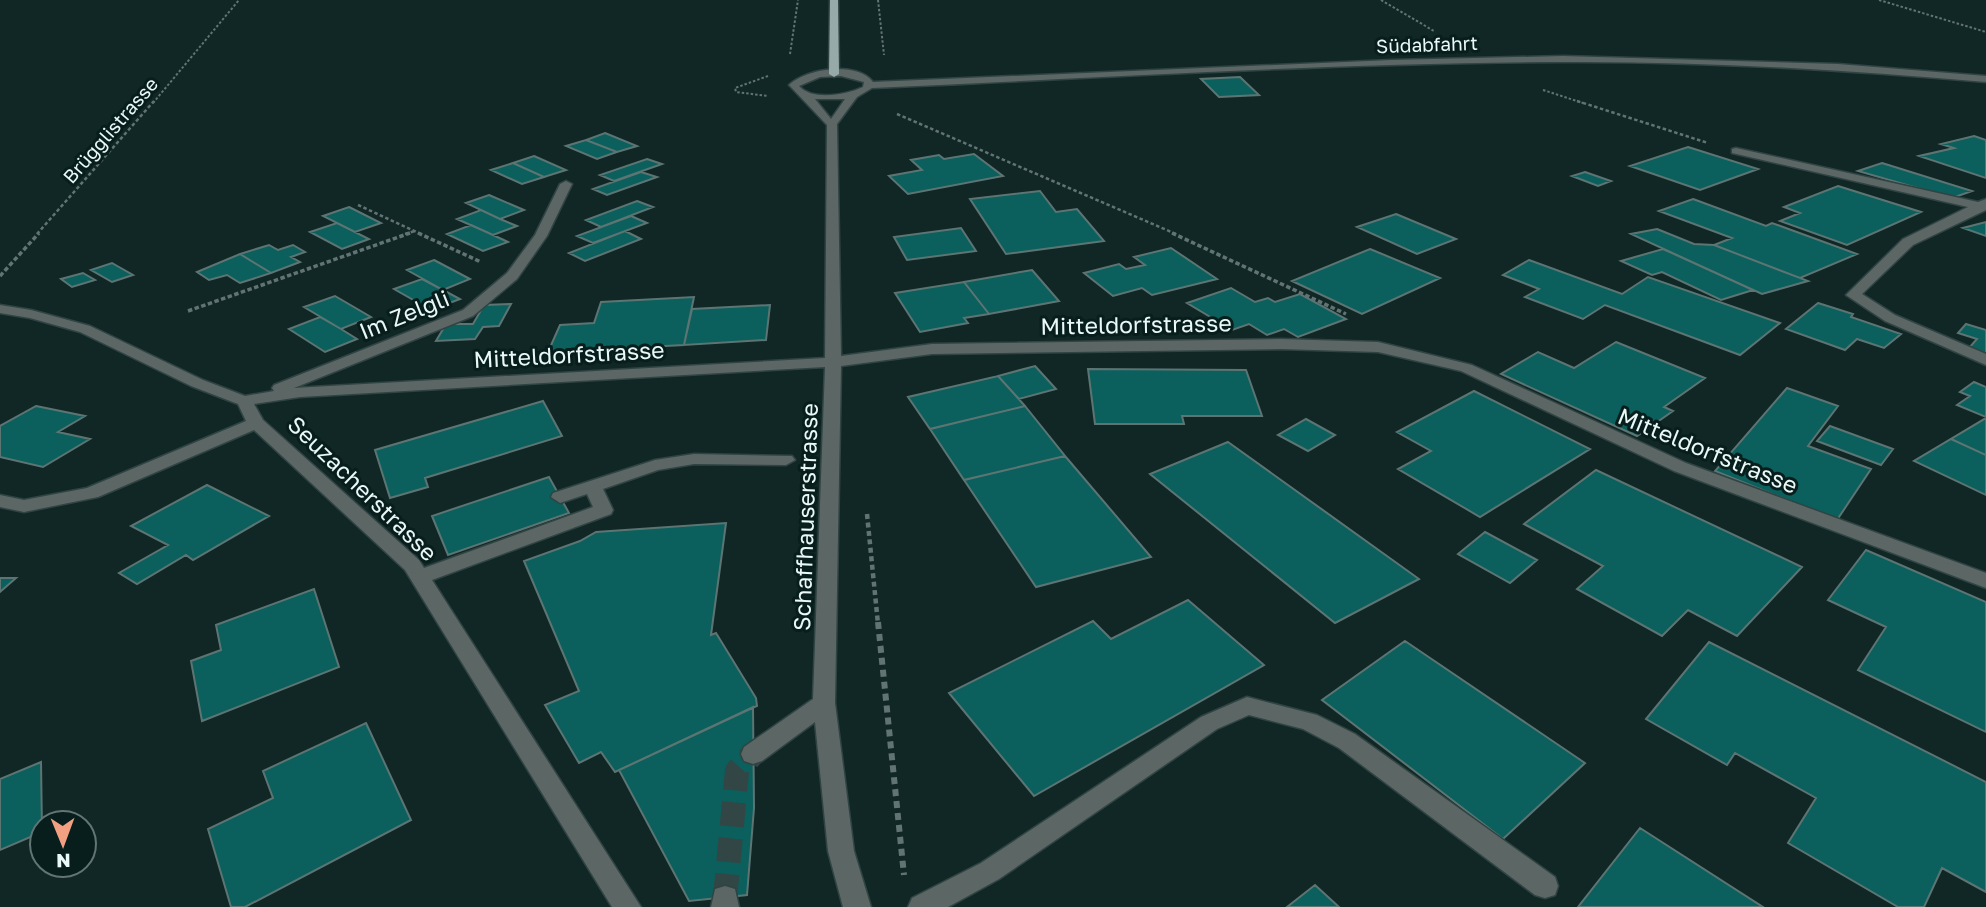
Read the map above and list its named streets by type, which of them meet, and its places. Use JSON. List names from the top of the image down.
{
  "streets": {
    "street": [
      "Südabfahrt",
      "Im Zelgli",
      "Mitteldorfstrasse",
      "Seuzacherstrasse",
      "Schaffhauserstrasse"
    ],
    "path": ["Brügglistrasse"]
  },
  "crossings": [
    ["Im Zelgli", "Mitteldorfstrasse"],
    ["Im Zelgli", "Seuzacherstrasse"],
    ["Mitteldorfstrasse", "Seuzacherstrasse"],
    ["Mitteldorfstrasse", "Schaffhauserstrasse"]
  ],
  "north": "bottom"
}
